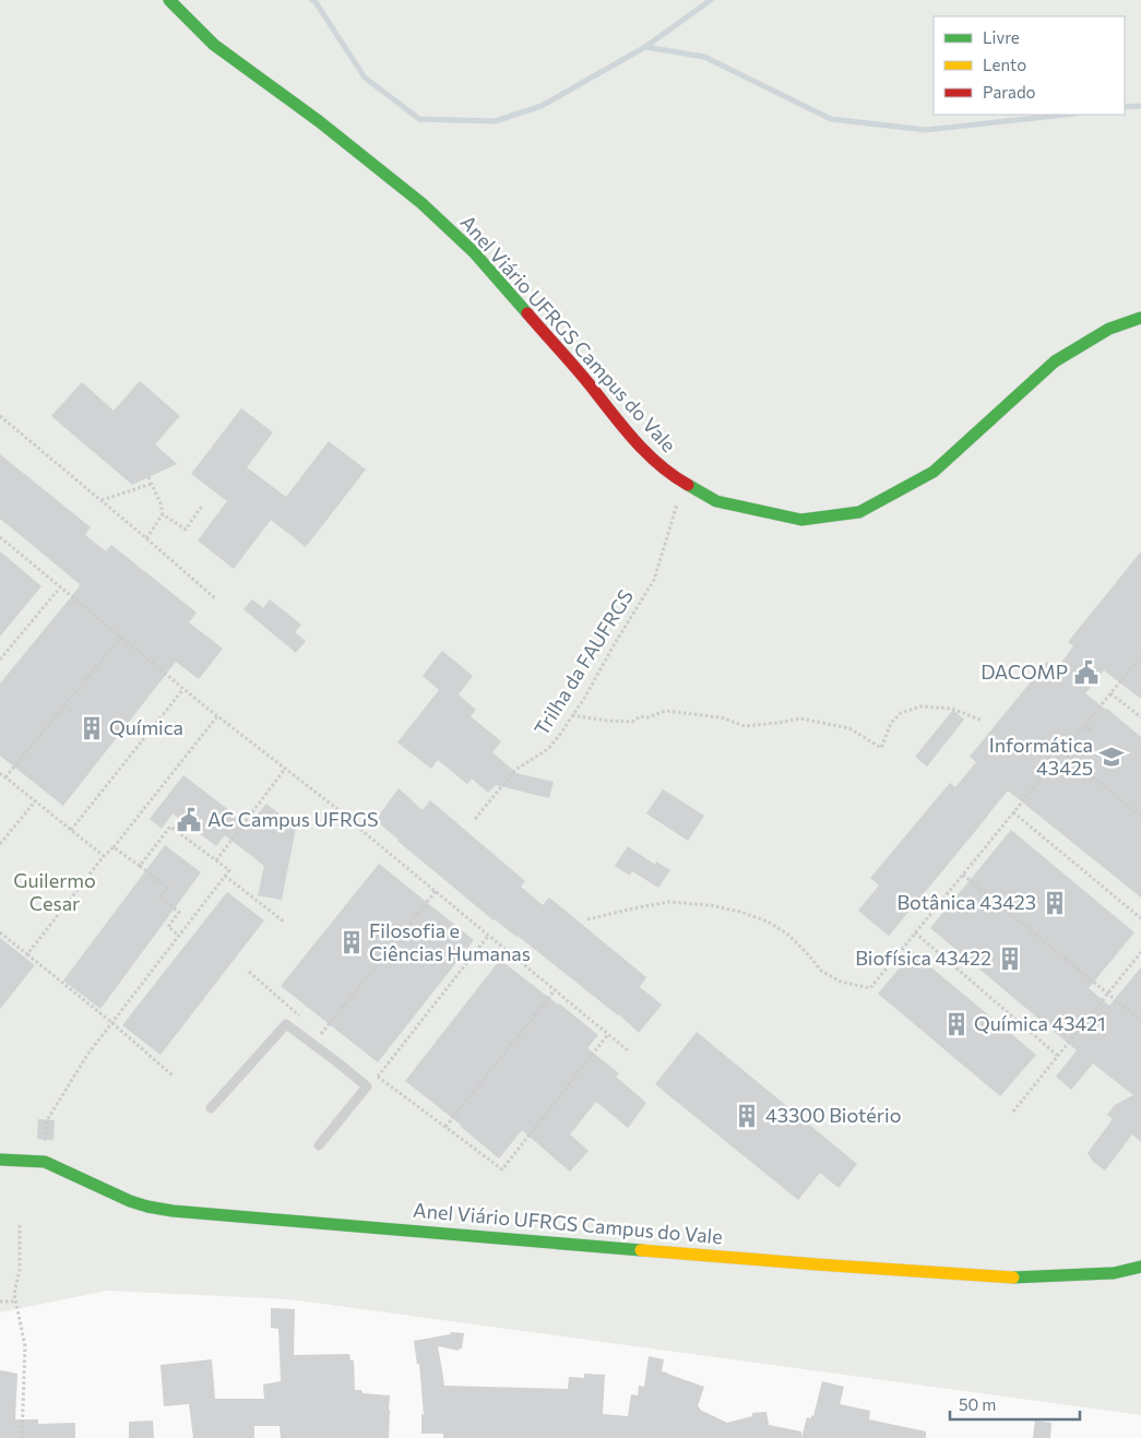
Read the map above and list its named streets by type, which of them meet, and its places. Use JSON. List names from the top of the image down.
{
  "streets": {
    "street": ["Anel Viário UFRGS Campus do Vale"],
    "path": ["Trilha da FAUFRGS"]
  },
  "parks": ["Guilermo Cesar"],
  "places": {
    "public building": ["DACOMP", "AC Campus UFRGS"],
    "building": [
      "Química",
      "Botânica 43423",
      "Filosofia e Ciências Humanas",
      "Biofísica 43422",
      "Química 43421",
      "43300 Biotério"
    ],
    "school or university": ["Informática 43425"]
  },
  "legend": ["Livre", "Lento", "Parado"],
  "scale_bar": "50 m"
}
